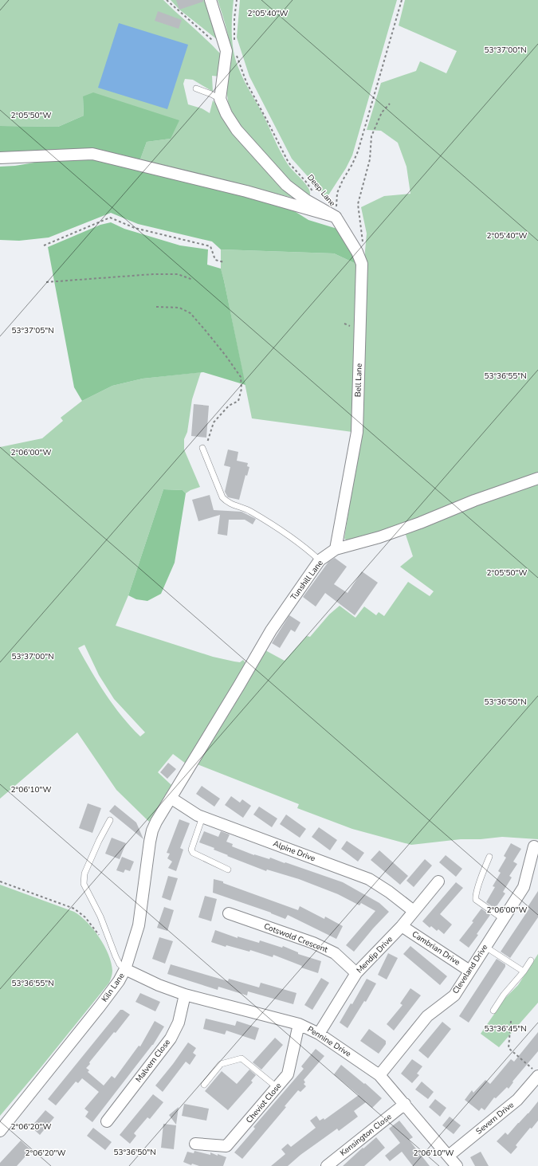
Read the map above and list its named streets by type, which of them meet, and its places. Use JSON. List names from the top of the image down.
{
  "streets": {
    "street": [
      "Bell Lane",
      "Tunshill Lane",
      "Alpine Drive",
      "Cotswold Crescent",
      "Cambrian Drive",
      "Mendip Drive",
      "Cleveland Drive",
      "Kiln Lane",
      "Pennine Drive",
      "Malvern Close",
      "Cheviot Close",
      "Severn Drive",
      "Kensington Close"
    ],
    "path": ["Deep Lane"]
  },
  "crossings": [
    ["Deep Lane", "Bell Lane"],
    ["Bell Lane", "Tunshill Lane"],
    ["Tunshill Lane", "Alpine Drive"],
    ["Tunshill Lane", "Kiln Lane"],
    ["Alpine Drive", "Mendip Drive"],
    ["Alpine Drive", "Kiln Lane"],
    ["Cotswold Crescent", "Mendip Drive"],
    ["Cambrian Drive", "Mendip Drive"],
    ["Cambrian Drive", "Cleveland Drive"],
    ["Mendip Drive", "Pennine Drive"],
    ["Cleveland Drive", "Pennine Drive"],
    ["Kiln Lane", "Pennine Drive"],
    ["Pennine Drive", "Malvern Close"],
    ["Pennine Drive", "Cheviot Close"],
    ["Pennine Drive", "Severn Drive"],
    ["Pennine Drive", "Kensington Close"]
  ],
  "coordinates": [
    "2°05'40\"W",
    "53°37'00\"N",
    "2°05'50\"W",
    "53°37'05\"N",
    "53°36'55\"N",
    "2°06'00\"W",
    "53°36'50\"N",
    "2°06'10\"W",
    "53°36'45\"N",
    "2°06'20\"W"
  ]
}
